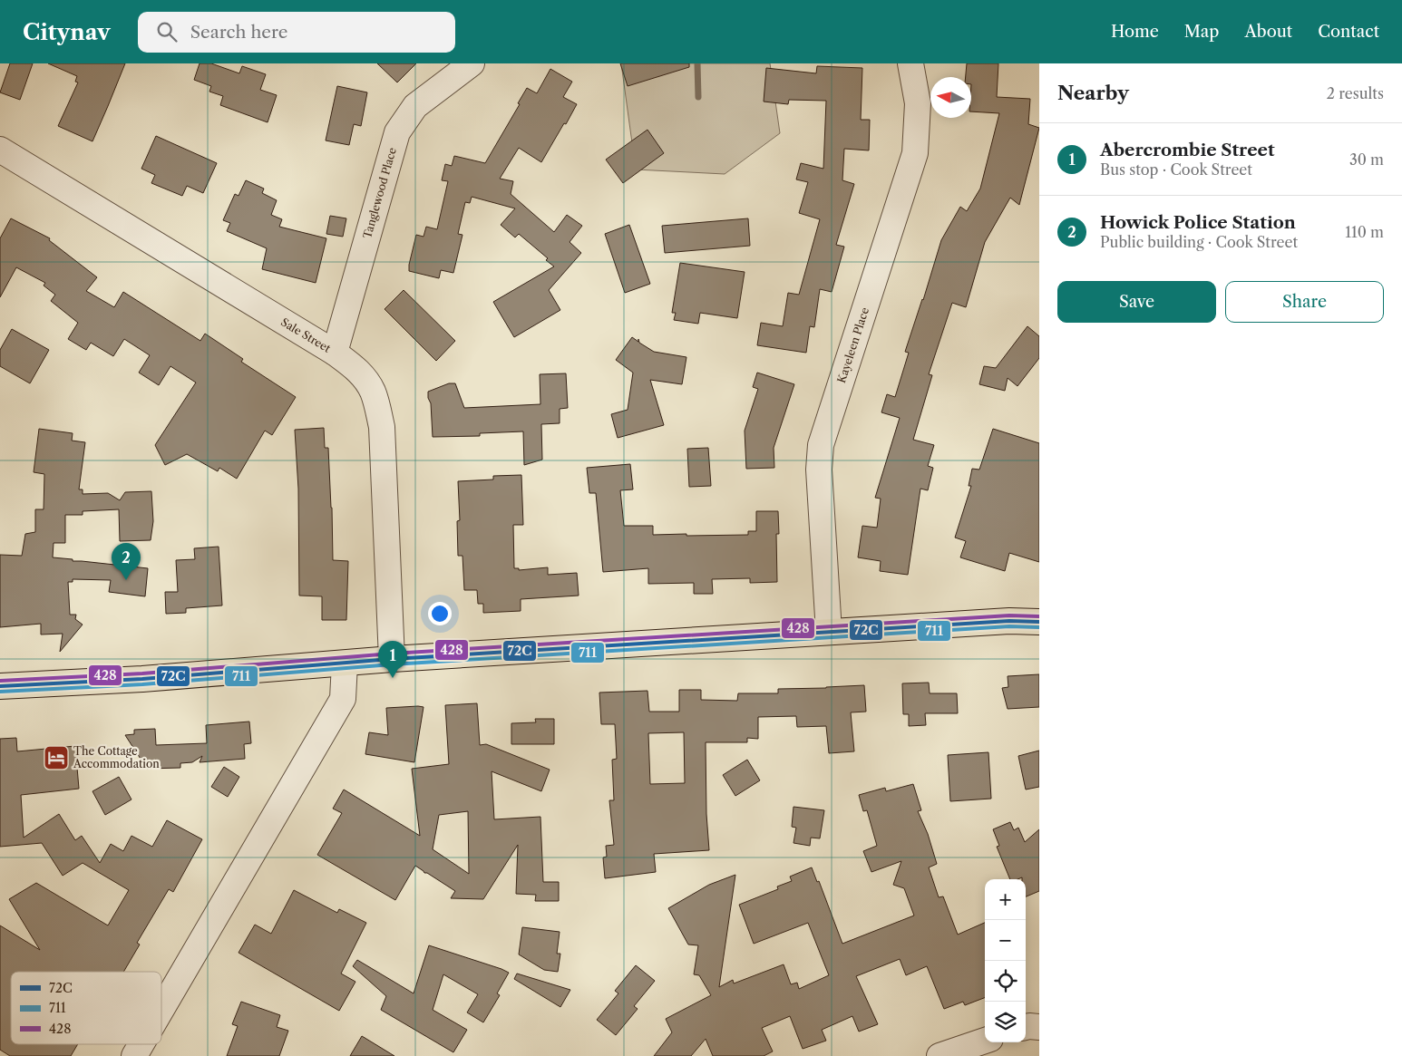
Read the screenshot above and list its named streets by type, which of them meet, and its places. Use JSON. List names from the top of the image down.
{
  "streets": {
    "street": ["Tanglewood Place", "Sale Street", "Kayeleen Place"]
  },
  "crossings": [
    ["Tanglewood Place", "Sale Street"]
  ],
  "places": {
    "hotel": ["The Cottage Accommodation"]
  },
  "lines": ["transit line 428", "transit line 72C", "transit line 711"],
  "legend": ["72C", "711", "428"],
  "north": "left",
  "page": {
    "header": "Citynav",
    "search": "Search here",
    "nav": [
      "Home",
      "Map",
      "About",
      "Contact"
    ],
    "heading": ["Nearby", "2 results"],
    "list": [
      {
        "mark": "1",
        "name": "Abercrombie Street",
        "note": "Bus stop · Cook Street",
        "value": "30 m"
      },
      {
        "mark": "2",
        "name": "Howick Police Station",
        "note": "Public building · Cook Street",
        "value": "110 m"
      }
    ],
    "buttons": ["Save", "Share"],
    "pins": ["2", "1"],
    "map_buttons": ["+", "−"]
  }
}
